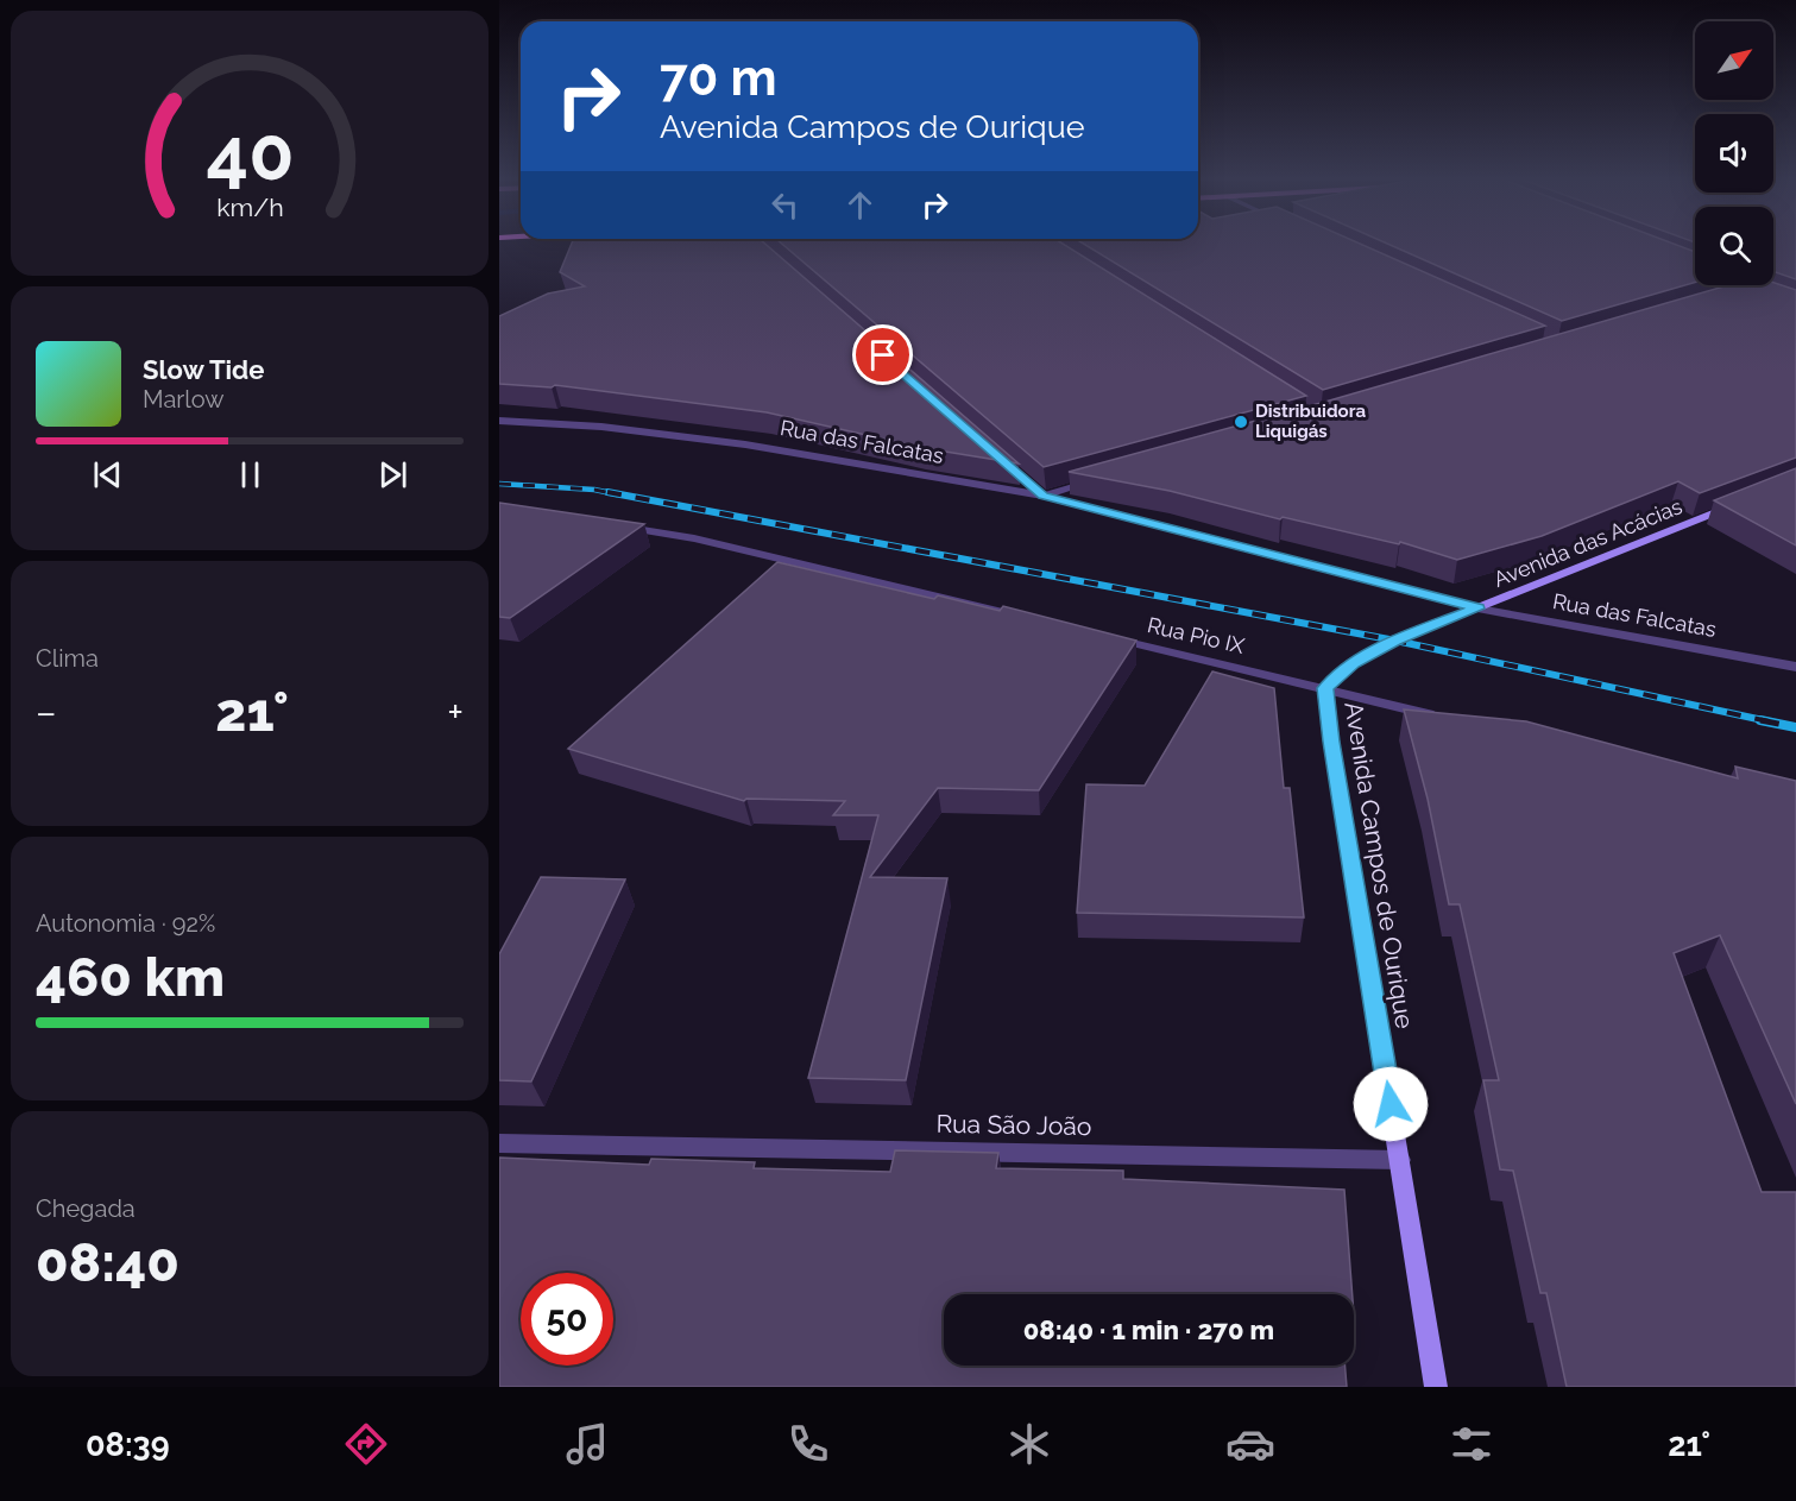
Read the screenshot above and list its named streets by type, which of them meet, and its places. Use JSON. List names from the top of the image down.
{
  "streets": {
    "main road": ["Avenida das Acácias", "Avenida Campos de Ourique"],
    "street": ["Rua das Falcatas", "Rua Pio IX", "Rua São João"]
  },
  "crossings": [
    ["Rua das Falcatas", "Avenida das Acácias"],
    ["Avenida das Acácias", "Avenida Campos de Ourique"],
    ["Rua Pio IX", "Avenida Campos de Ourique"],
    ["Avenida Campos de Ourique", "Rua São João"]
  ],
  "places": ["Distribuidora Liquigás"],
  "north": "top right",
  "page": {
    "turn": ["70 m", "Avenida Campos de Ourique"],
    "song": ["Slow Tide", "Marlow"],
    "tile": [
      "Clima",
      ["Autonomia · 92%", "460 km"],
      ["Chegada", "08:40"]
    ],
    "heat": ["−", "21°", "+"],
    "limit": "50",
    "trip": "08:40 · 1 min · 270 m",
    "tabs": ["08:39", "21°"],
    "gauge": ["40", "km/h"]
  }
}
